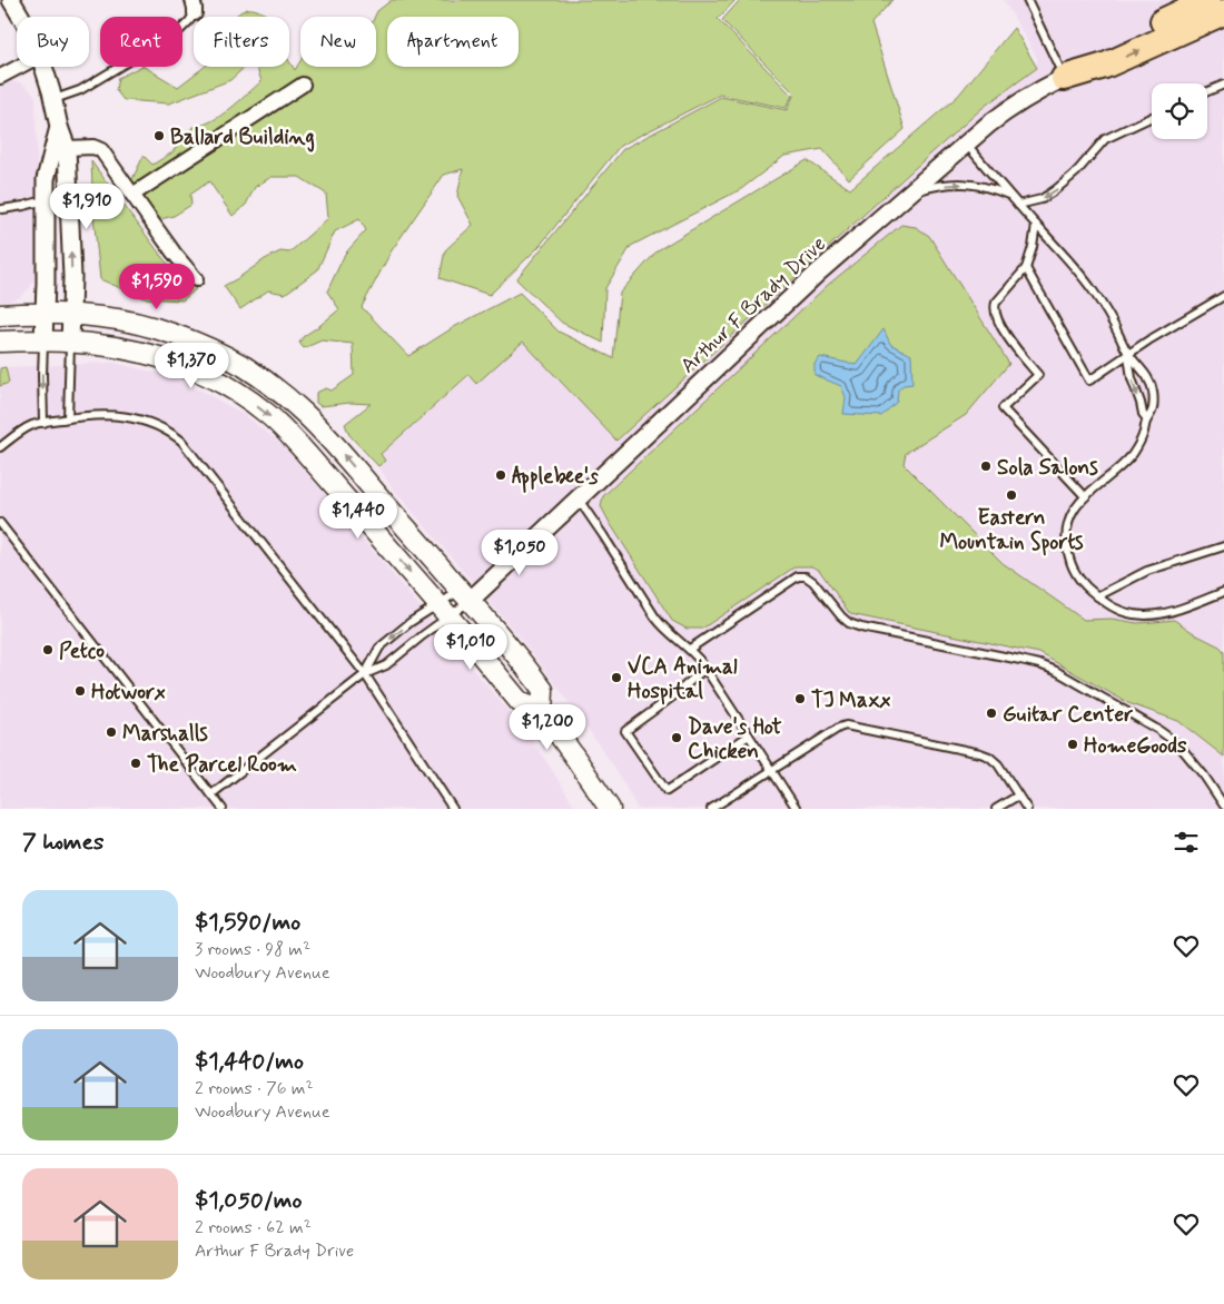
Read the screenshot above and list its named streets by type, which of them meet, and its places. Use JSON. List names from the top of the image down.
{
  "streets": {
    "street": ["Arthur F Brady Drive"]
  },
  "places": [
    "Ballard Building",
    "Sola Salons",
    "Applebee's",
    "Eastern Mountain Sports",
    "Petco",
    "VCA Animal Hospital",
    "Hotworx",
    "TJ Maxx",
    "Guitar Center",
    "Marshalls",
    "Dave's Hot Chicken",
    "HomeGoods",
    "The Parcel Room"
  ],
  "page": {
    "chip": [
      "Buy",
      "Rent",
      "Filters",
      "New",
      "Apartment"
    ],
    "price": [
      "$1,910",
      "$1,590",
      "$1,370",
      "$1,440",
      "$1,050",
      "$1,010",
      "$1,200"
    ],
    "heading": "7 homes",
    "list": [
      {
        "name": "$1,590/mo",
        "note": "3 rooms · 98 m² · Woodbury Avenue"
      },
      {
        "name": "$1,440/mo",
        "note": "2 rooms · 76 m² · Woodbury Avenue"
      },
      {
        "name": "$1,050/mo",
        "note": "2 rooms · 62 m² · Arthur F Brady Drive"
      }
    ]
  }
}
